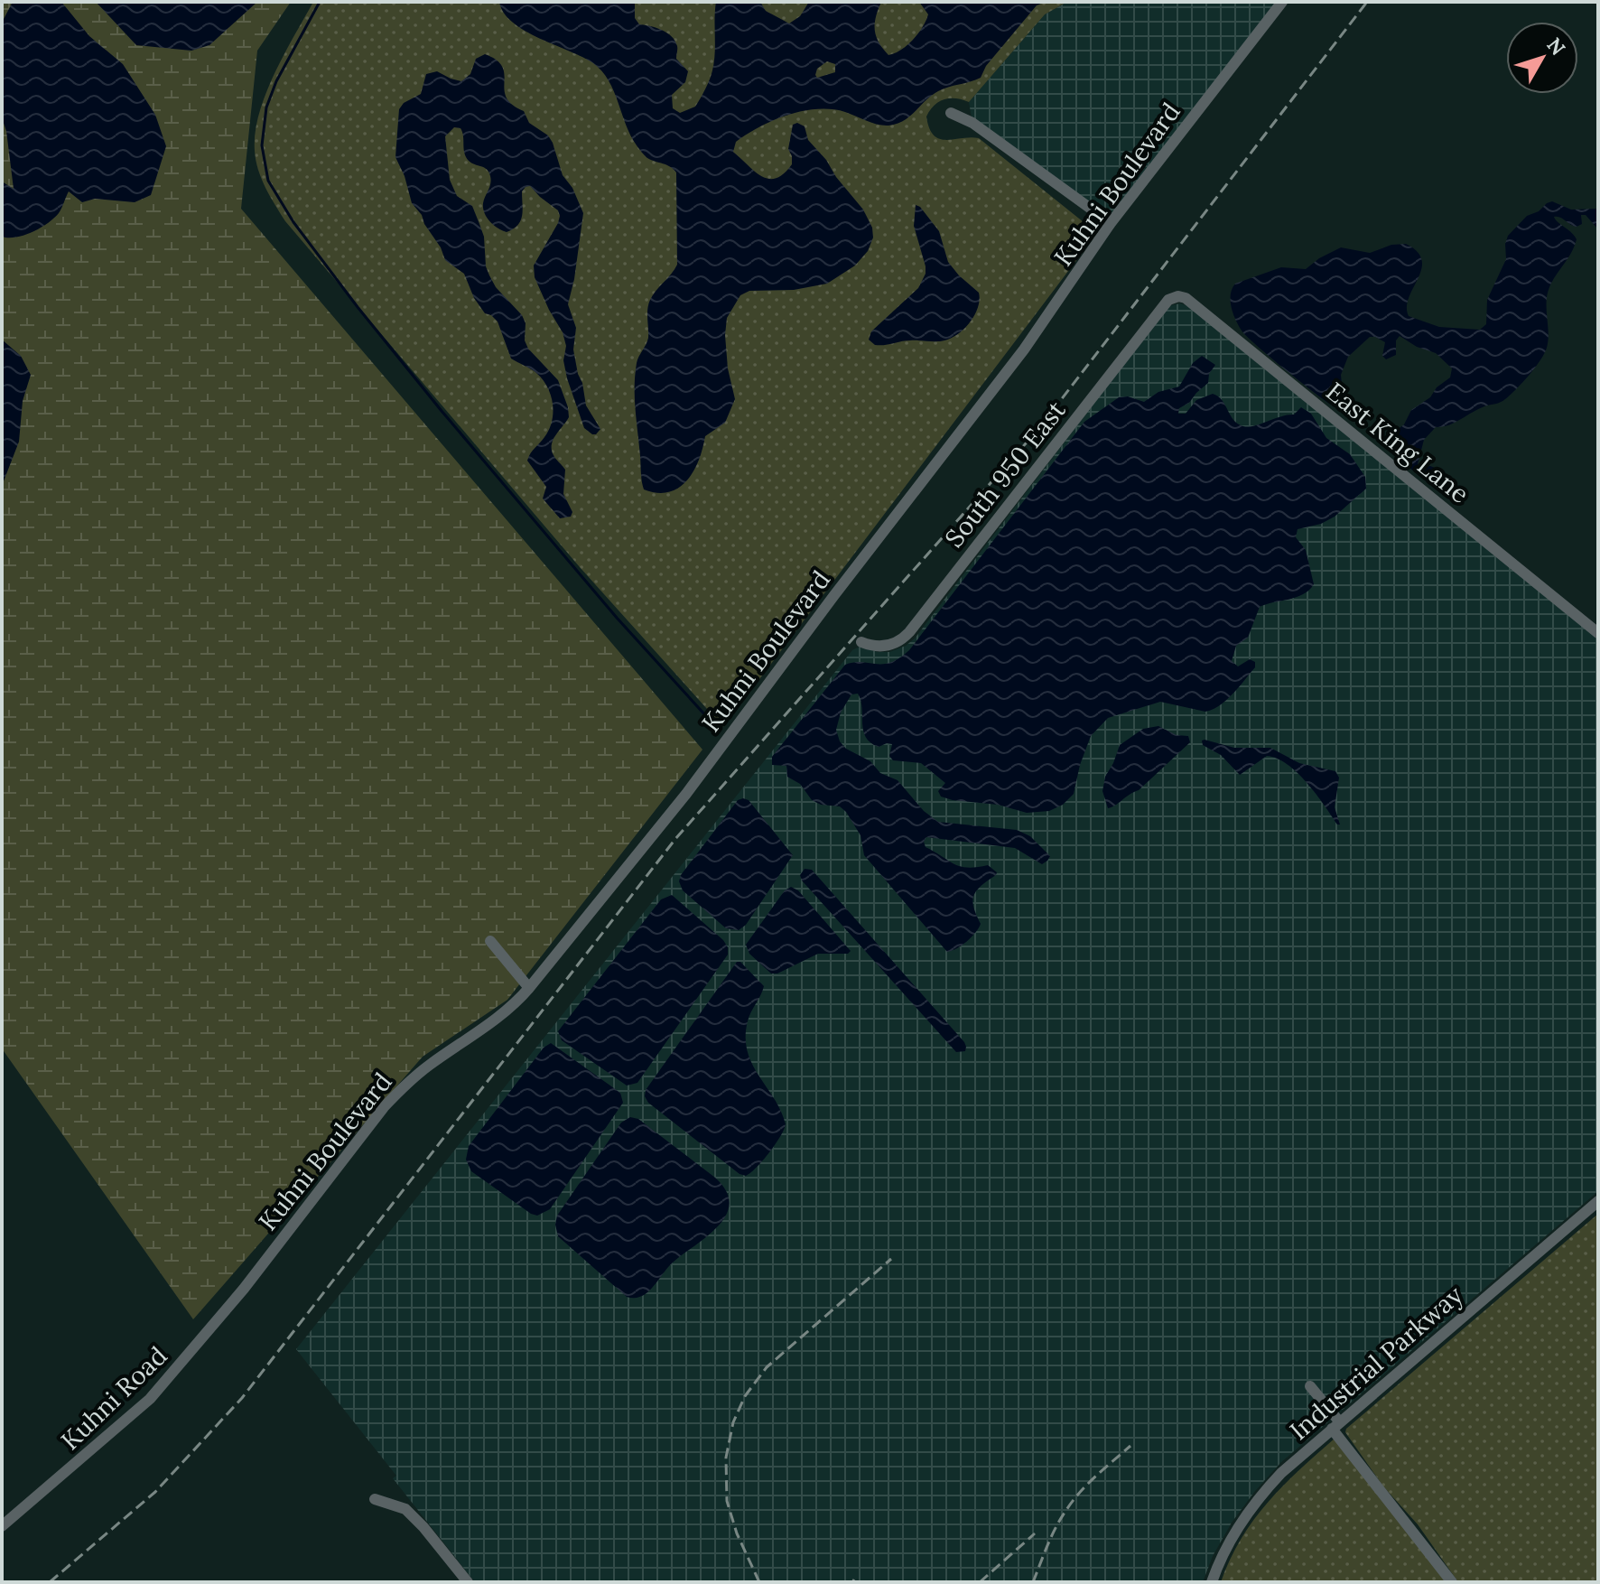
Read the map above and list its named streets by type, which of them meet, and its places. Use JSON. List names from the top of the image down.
{
  "streets": {
    "street": [
      "Kuhni Boulevard",
      "East King Lane",
      "South 950 East",
      "Industrial Parkway",
      "Kuhni Road"
    ]
  },
  "crossings": [
    ["Kuhni Boulevard", "Kuhni Road"],
    ["East King Lane", "South 950 East"]
  ],
  "north": "top right"
}
